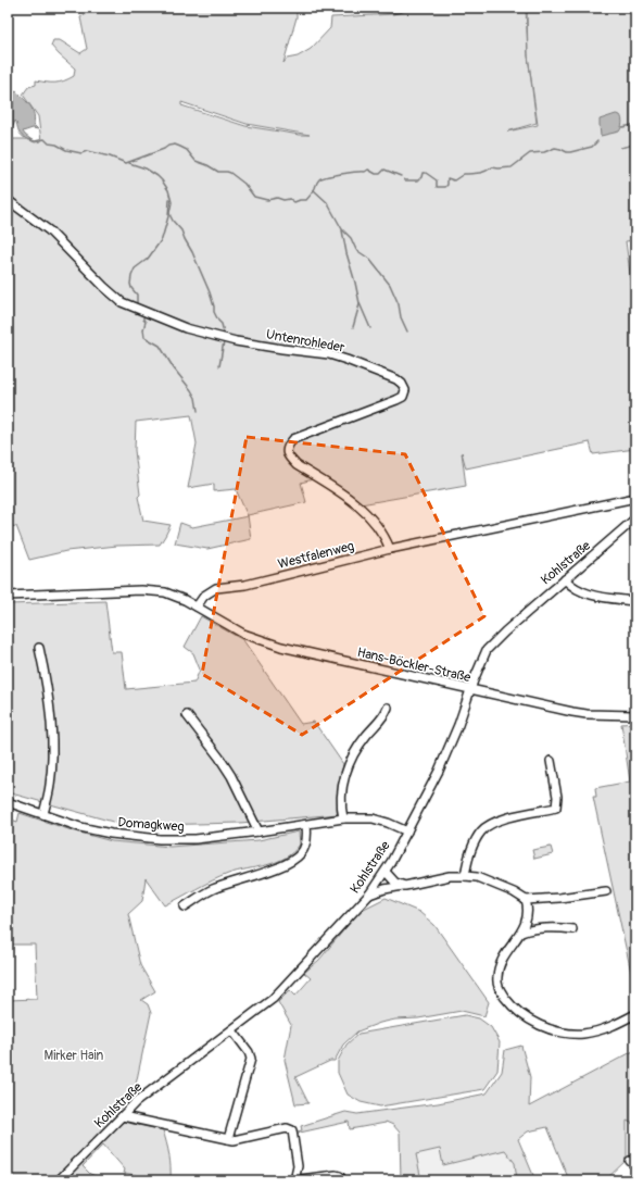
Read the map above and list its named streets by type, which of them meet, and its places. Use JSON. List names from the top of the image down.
{
  "streets": {
    "street": [
      "Untenrohleder",
      "Westfalenweg",
      "Kohlstraße",
      "Hans-Böckler-Straße",
      "Domagkweg"
    ]
  },
  "crossings": [
    ["Untenrohleder", "Westfalenweg"],
    ["Westfalenweg", "Hans-Böckler-Straße"],
    ["Kohlstraße", "Hans-Böckler-Straße"],
    ["Kohlstraße", "Domagkweg"]
  ],
  "parks": ["Mirker Hain"]
}
